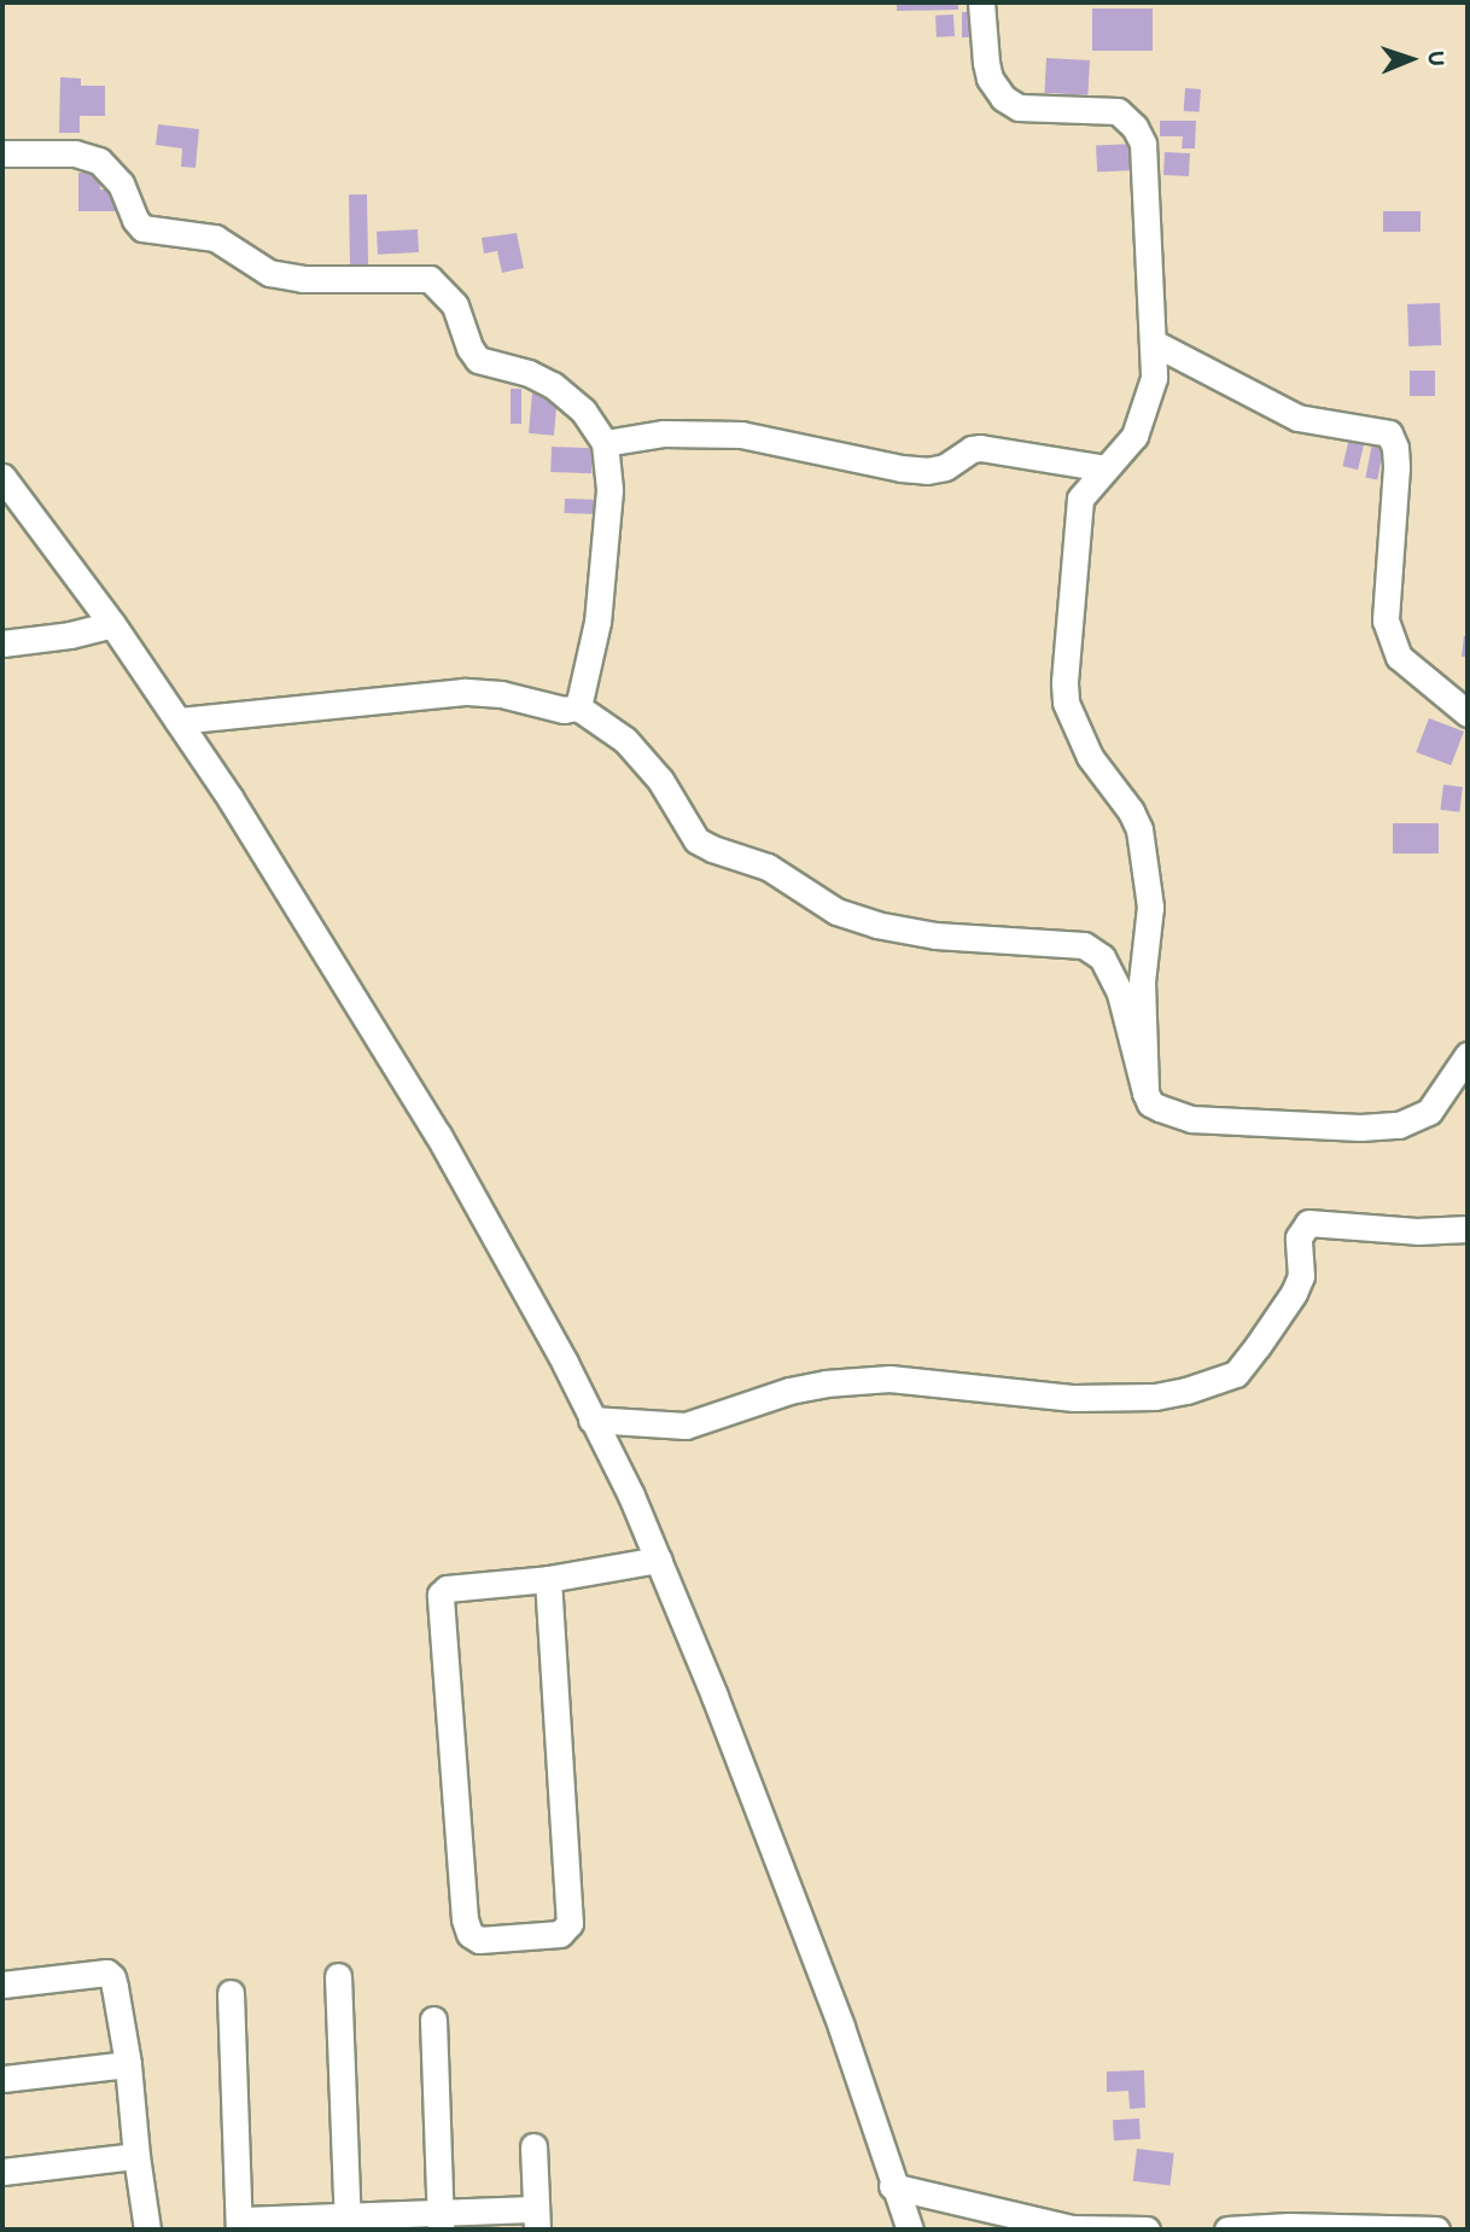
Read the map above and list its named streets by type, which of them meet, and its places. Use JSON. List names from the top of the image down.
{
  "north": "right"
}
